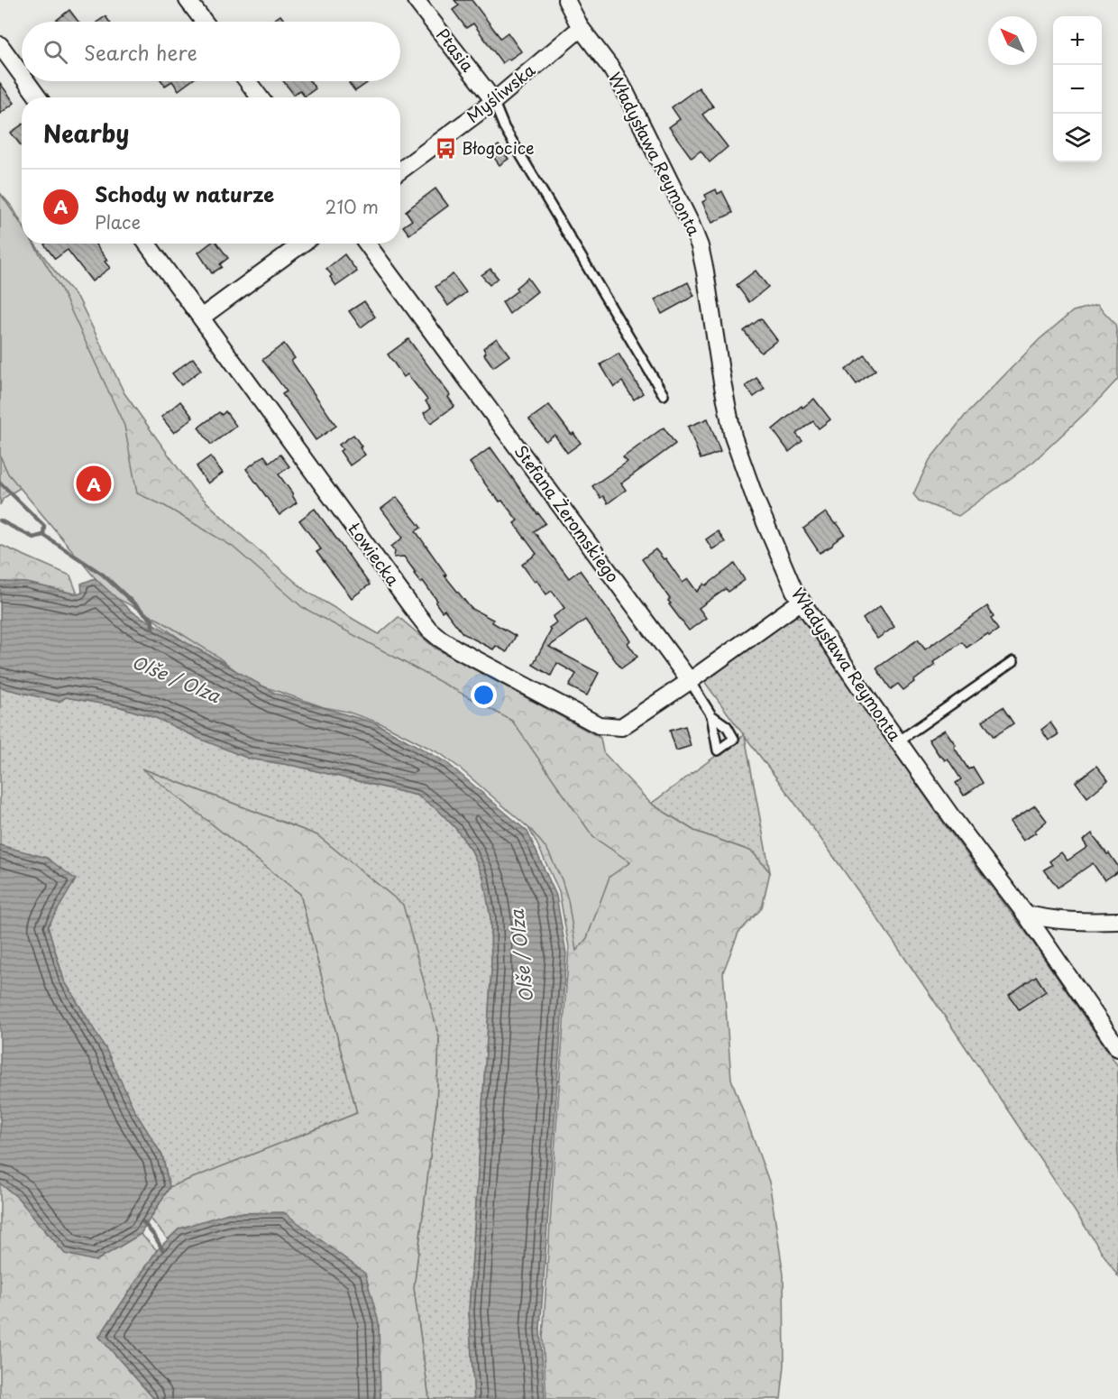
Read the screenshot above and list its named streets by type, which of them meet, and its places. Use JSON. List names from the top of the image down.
{
  "streets": {
    "street": [
      "Ptasia",
      "Myśliwska",
      "Władysława Reymonta",
      "Stefana Żeromskiego",
      "Łowiecka"
    ]
  },
  "crossings": [
    ["Ptasia", "Myśliwska"],
    ["Myśliwska", "Władysława Reymonta"],
    ["Stefana Żeromskiego", "Łowiecka"]
  ],
  "water": ["Olše / Olza"],
  "places": {
    "bus stop": ["Błogocice"]
  },
  "north": "top left",
  "page": {
    "map_buttons": ["+", "−"],
    "search": "Search here",
    "heading": "Nearby",
    "list": [
      {
        "mark": "A",
        "name": "Schody w naturze",
        "note": "Place",
        "value": "210 m"
      }
    ],
    "pins": "A"
  }
}
